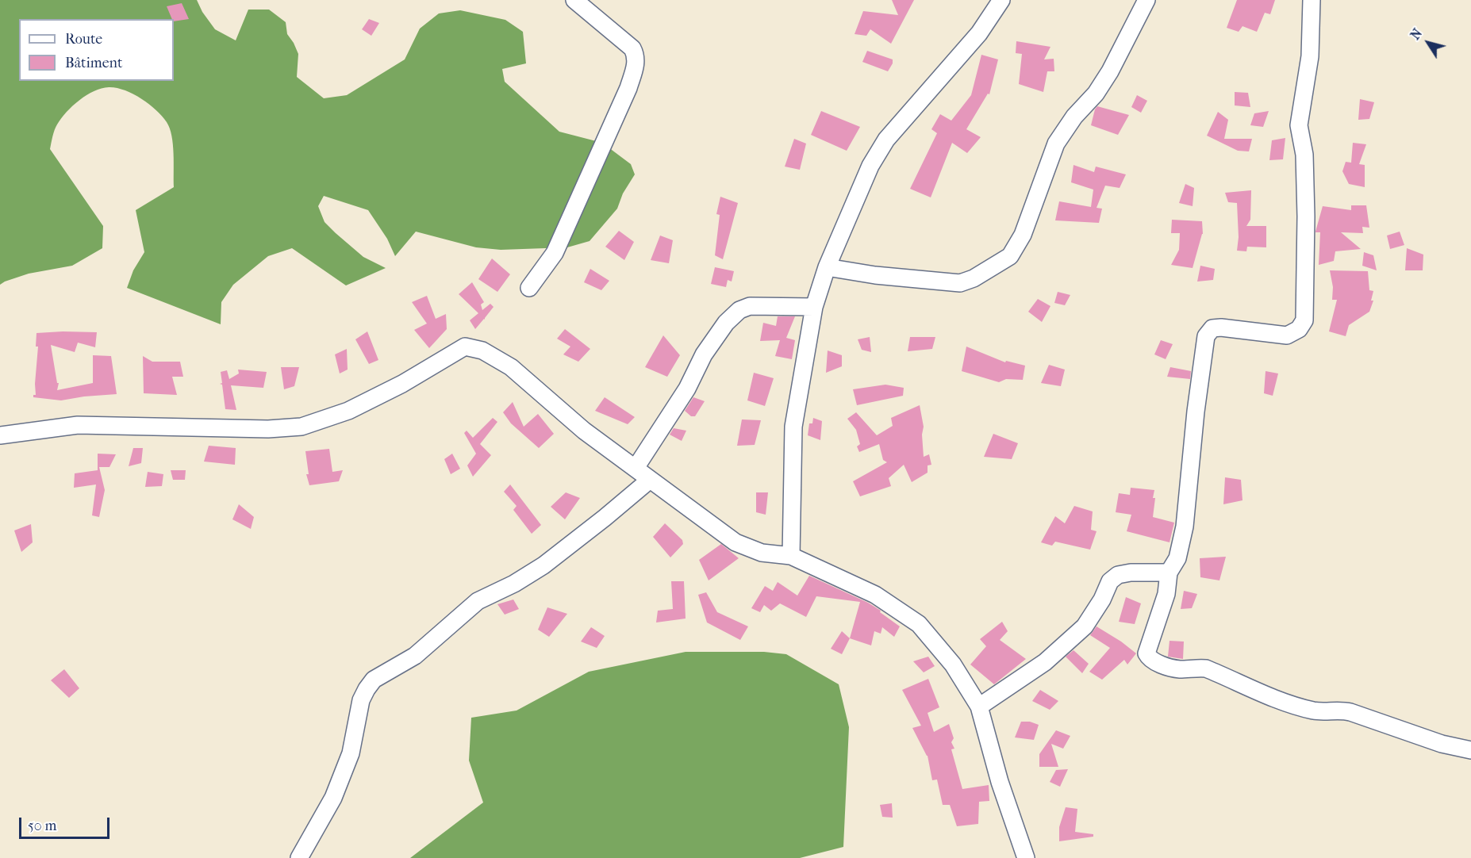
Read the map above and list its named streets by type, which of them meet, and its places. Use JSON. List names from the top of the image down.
{
  "legend": ["Route", "Bâtiment"],
  "scale_bar": "50 m",
  "north": "top left"
}
